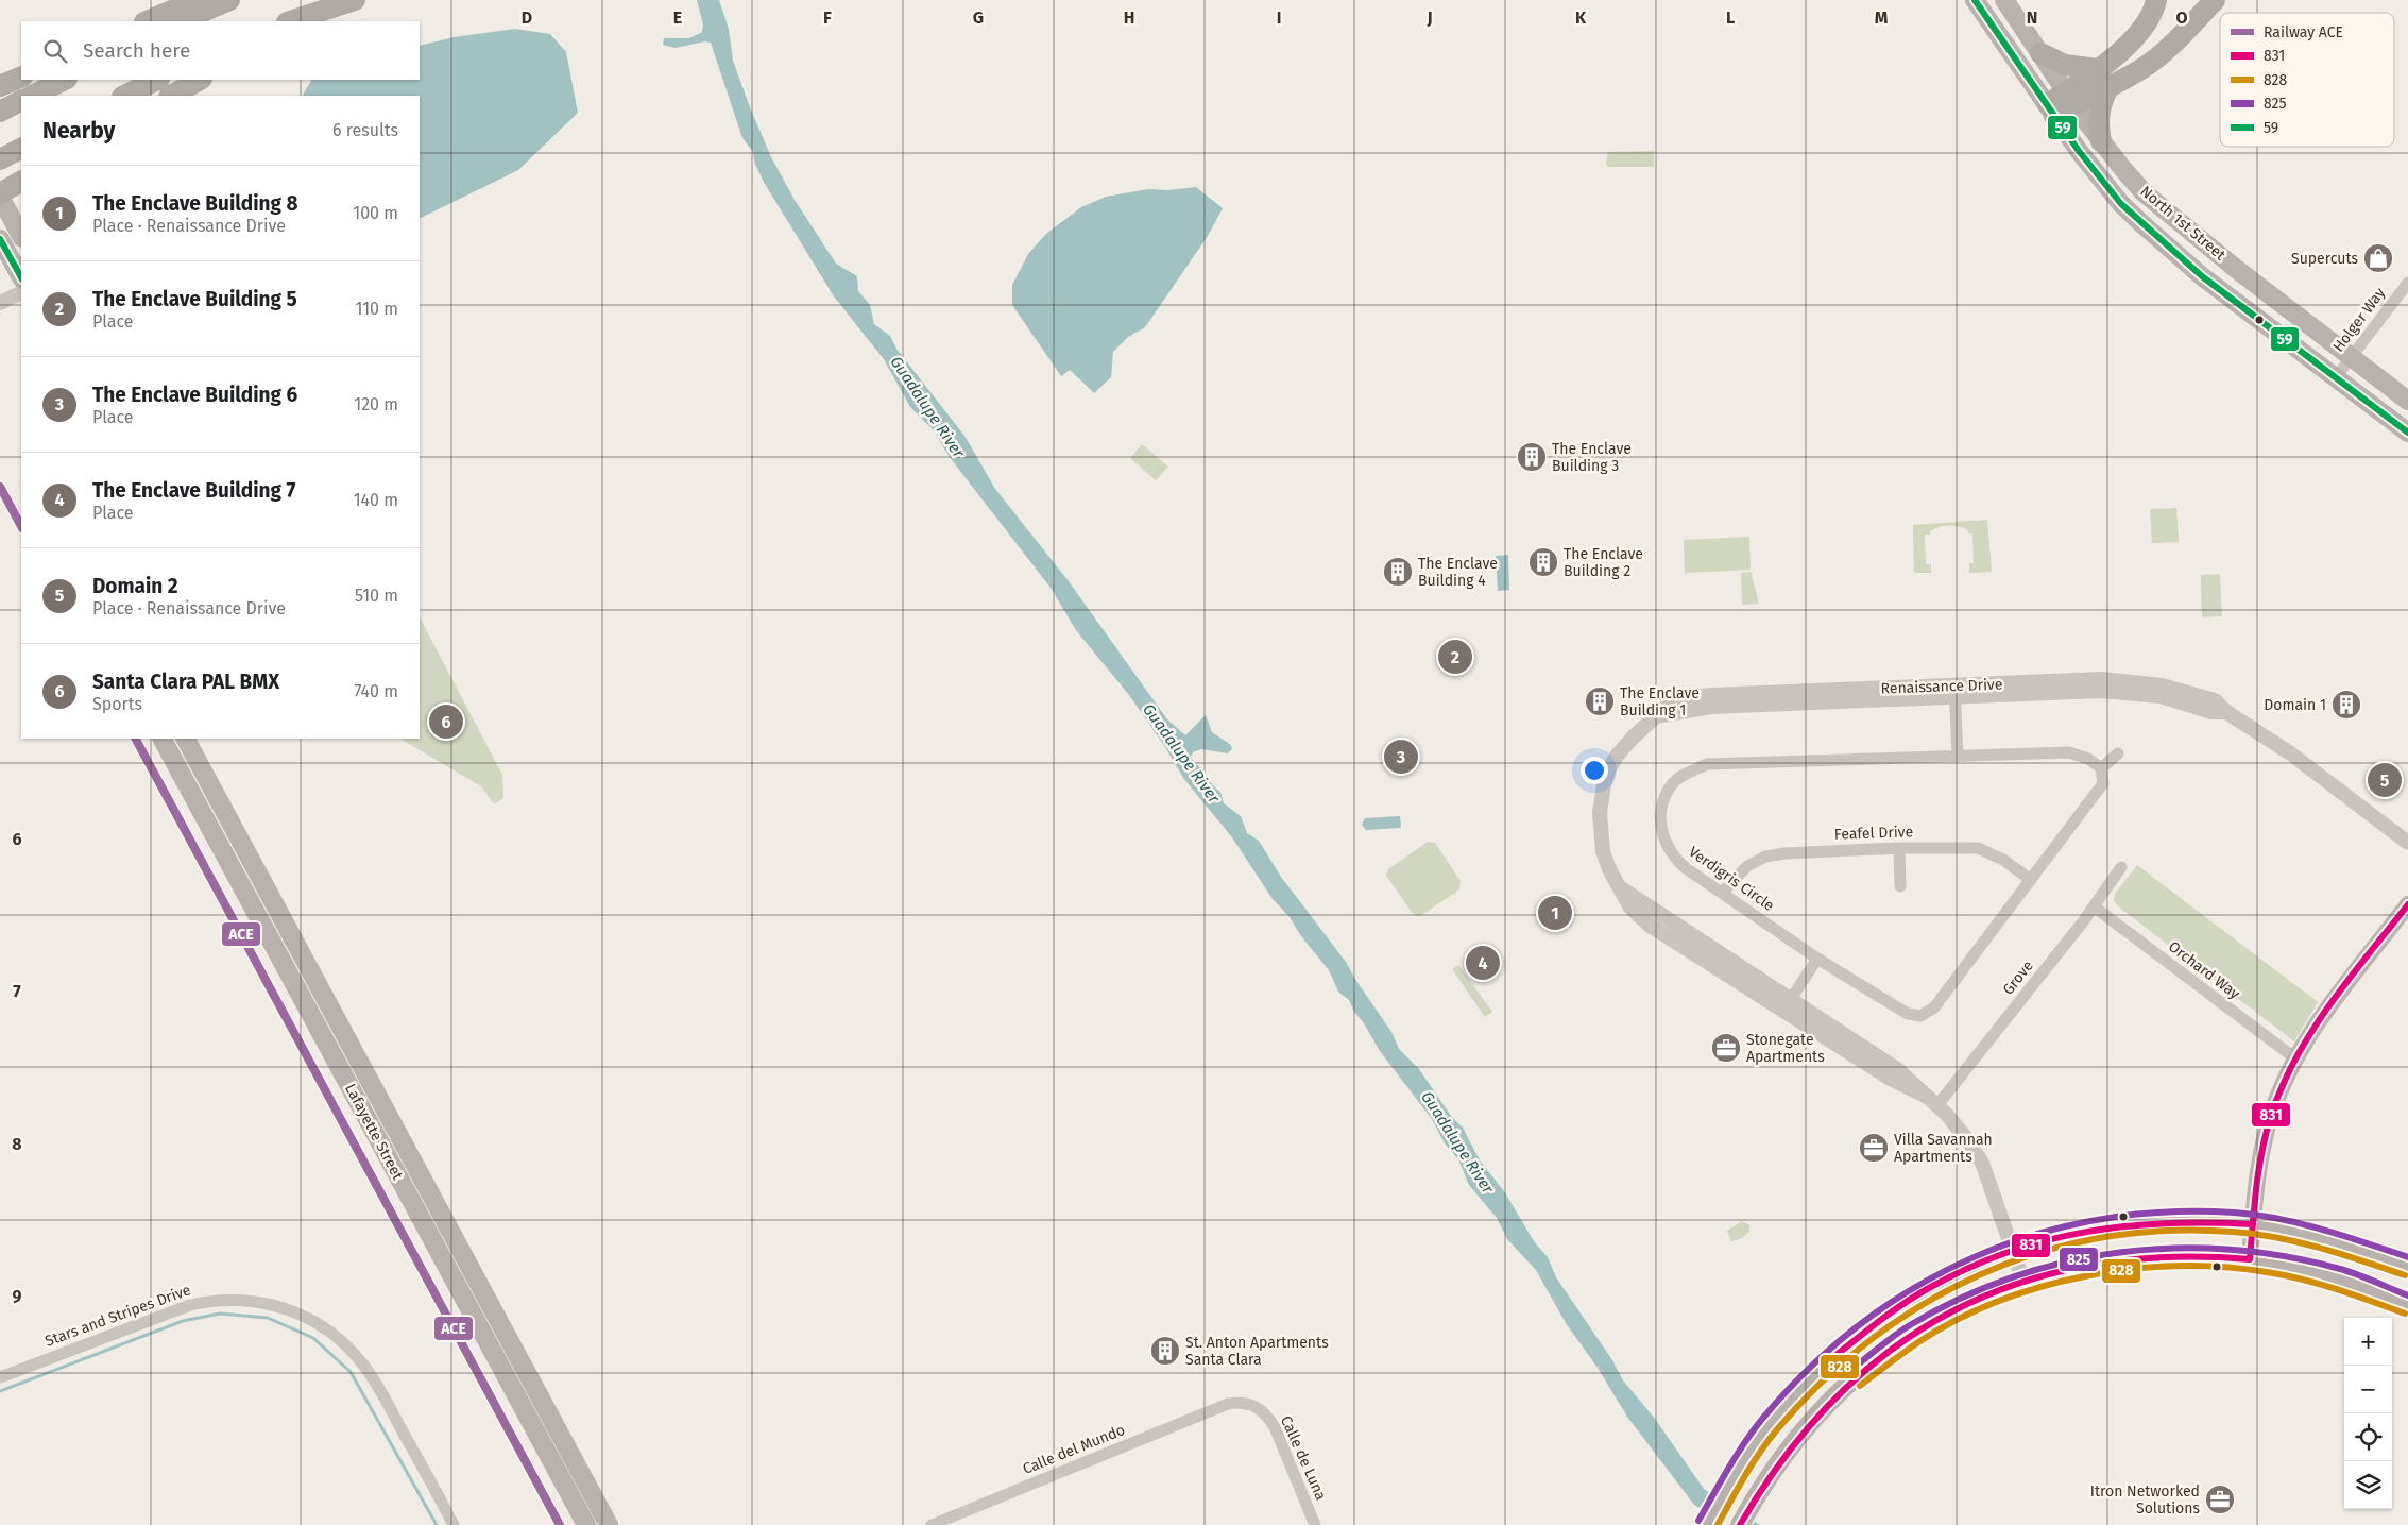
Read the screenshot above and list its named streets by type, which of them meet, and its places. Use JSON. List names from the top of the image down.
{
  "streets": {
    "main road": ["North 1st Street", "Lafayette Street"],
    "street": [
      "Holger Way",
      "Renaissance Drive",
      "Feafel Drive",
      "Verdigris Circle",
      "Orchard Way",
      "Grove",
      "Stars and Stripes Drive",
      "Calle del Mundo",
      "Calle de Luna"
    ]
  },
  "crossings": [
    ["North 1st Street", "Holger Way"],
    ["Renaissance Drive", "Grove"],
    ["Feafel Drive", "Verdigris Circle"],
    ["Orchard Way", "Grove"],
    ["Calle del Mundo", "Calle de Luna"]
  ],
  "water": ["Guadalupe River"],
  "places": {
    "shop": ["Supercuts"],
    "building": [
      "The Enclave Building 3",
      "The Enclave Building 2",
      "The Enclave Building 4",
      "The Enclave Building 1",
      "Domain 1",
      "St. Anton Apartments Santa Clara"
    ],
    "office": ["Stonegate Apartments", "Villa Savannah Apartments", "Itron Networked Solutions"]
  },
  "lines": [
    "transit line 59",
    "rail line ACE",
    "transit line 831",
    "transit line 825",
    "transit line 828"
  ],
  "legend": [
    "Railway ACE",
    "831",
    "828",
    "825",
    "59"
  ],
  "page": {
    "search": "Search here",
    "heading": ["Nearby", "6 results"],
    "list": [
      {
        "mark": "1",
        "name": "The Enclave Building 8",
        "note": "Place · Renaissance Drive",
        "value": "100 m"
      },
      {
        "mark": "2",
        "name": "The Enclave Building 5",
        "note": "Place",
        "value": "110 m"
      },
      {
        "mark": "3",
        "name": "The Enclave Building 6",
        "note": "Place",
        "value": "120 m"
      },
      {
        "mark": "4",
        "name": "The Enclave Building 7",
        "note": "Place",
        "value": "140 m"
      },
      {
        "mark": "5",
        "name": "Domain 2",
        "note": "Place · Renaissance Drive",
        "value": "510 m"
      },
      {
        "mark": "6",
        "name": "Santa Clara PAL BMX",
        "note": "Sports",
        "value": "740 m"
      }
    ],
    "pins": [
      "2",
      "6",
      "3",
      "5",
      "1",
      "4"
    ],
    "map_buttons": ["+", "−"]
  },
  "grid": {
    "columns": [
      "D",
      "E",
      "F",
      "G",
      "H",
      "I",
      "J",
      "K",
      "L",
      "M",
      "N",
      "O"
    ],
    "rows": [
      "6",
      "7",
      "8",
      "9"
    ]
  }
}
